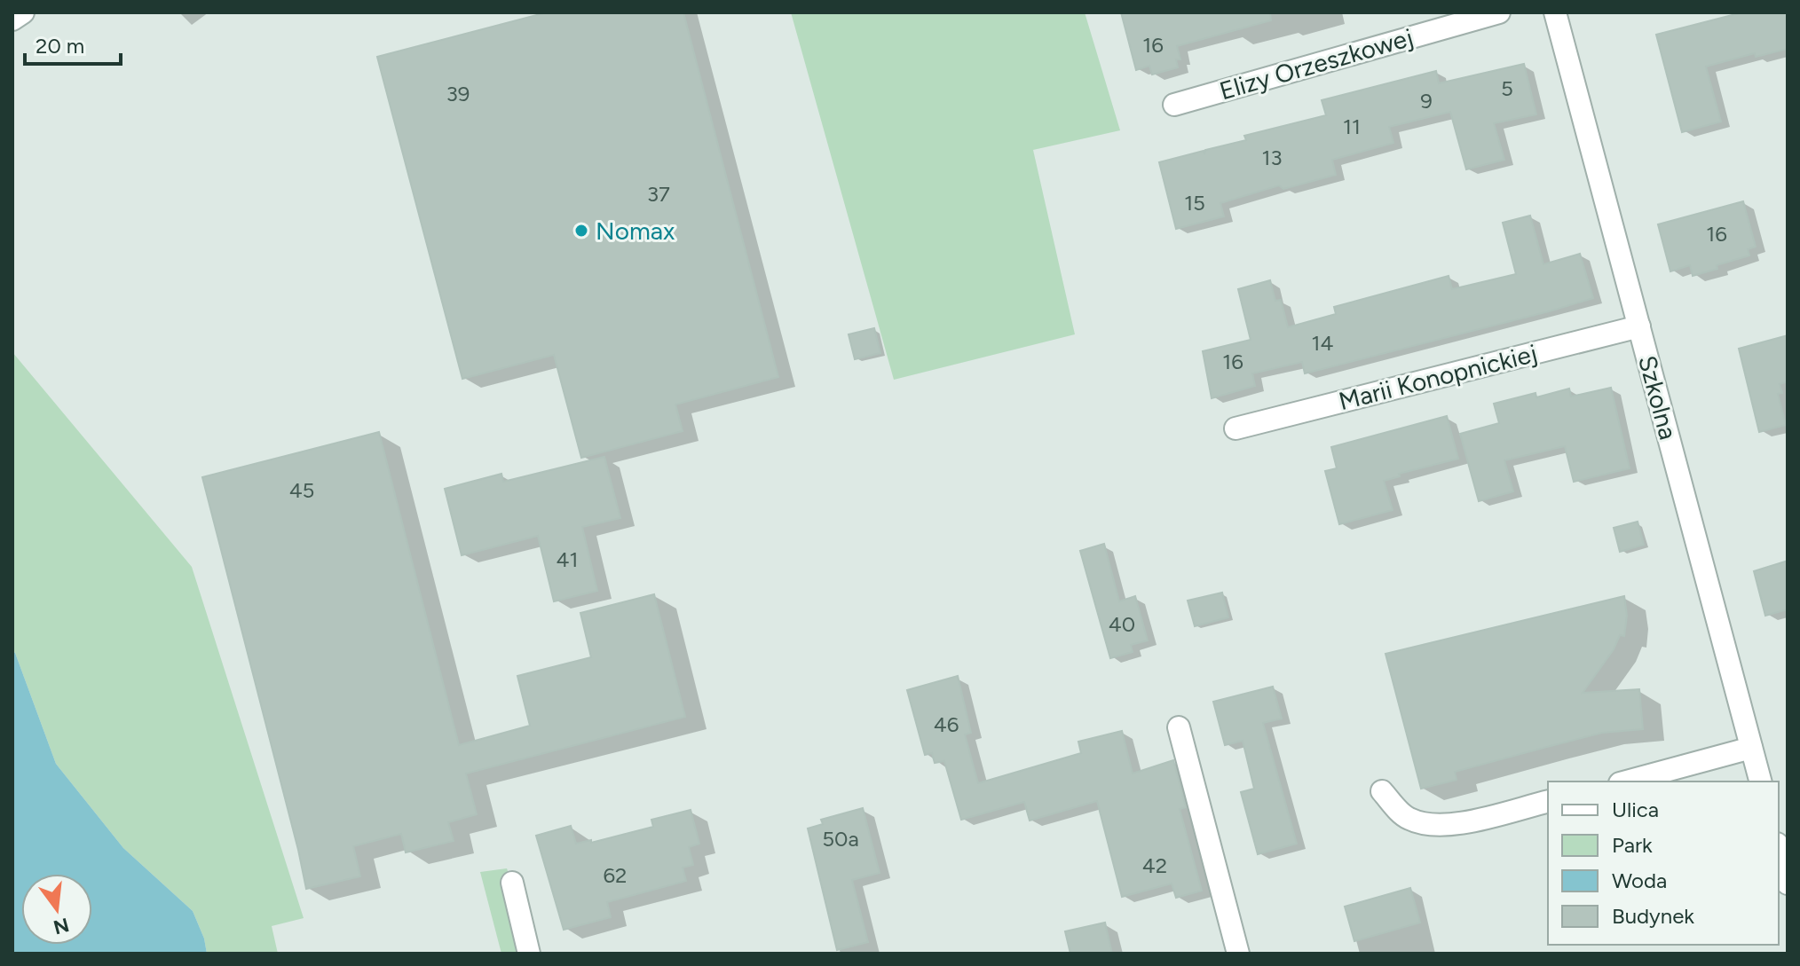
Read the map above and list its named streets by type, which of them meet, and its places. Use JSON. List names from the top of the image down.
{
  "streets": {
    "street": ["Elizy Orzeszkowej", "Marii Konopnickiej", "Szkolna"]
  },
  "crossings": [
    ["Marii Konopnickiej", "Szkolna"]
  ],
  "places": ["Nomax"],
  "house_numbers": [
    "16",
    "5",
    "39",
    "9",
    "11",
    "13",
    "37",
    "15",
    "16",
    "14",
    "16",
    "45",
    "41",
    "40",
    "46",
    "50a",
    "42",
    "62"
  ],
  "legend": [
    "Ulica",
    "Park",
    "Woda",
    "Budynek"
  ],
  "scale_bar": "20 m",
  "north": "bottom"
}
